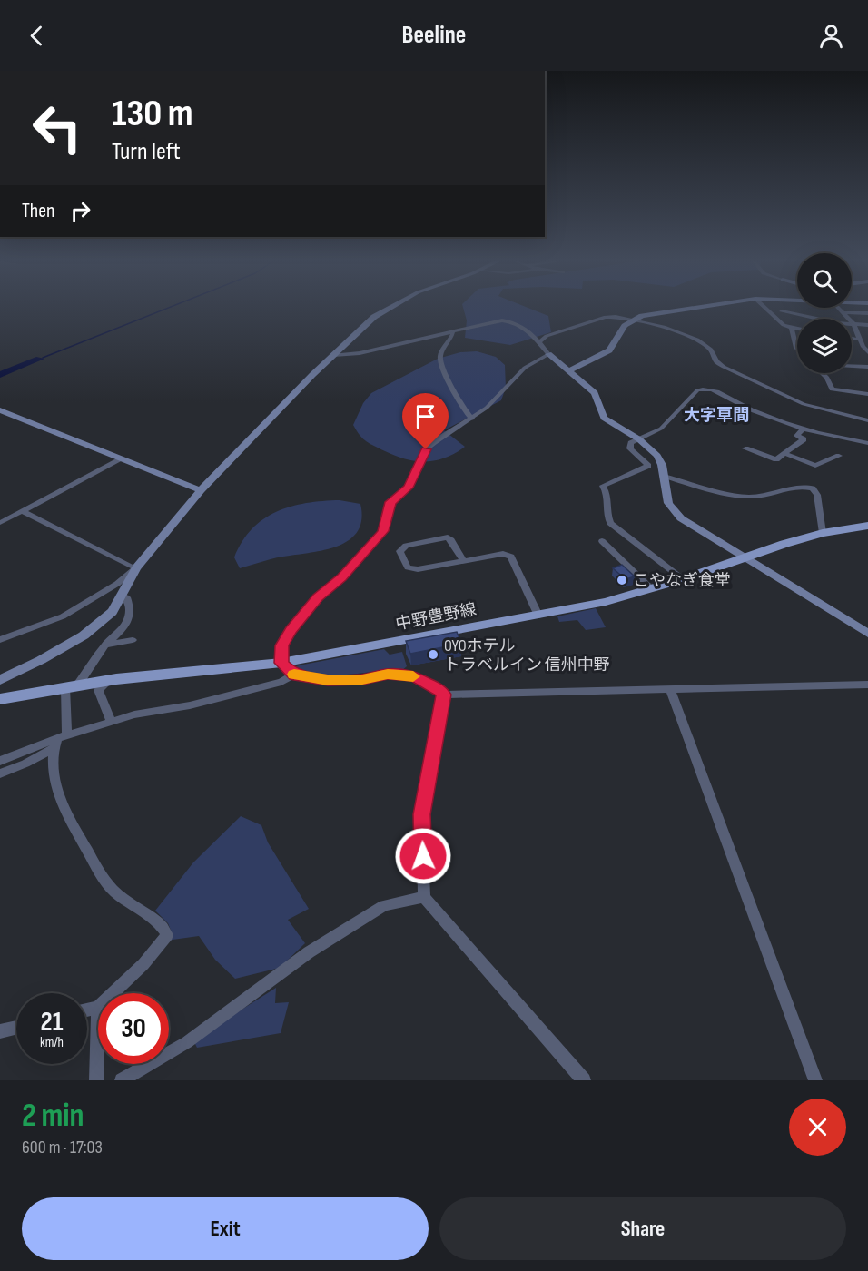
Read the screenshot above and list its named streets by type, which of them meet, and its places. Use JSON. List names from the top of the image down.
{
  "streets": {
    "main road": ["中野豊野線"]
  },
  "districts": ["大字草間"],
  "places": ["こやなぎ食堂", "OYOホテル トラベルイン 信州中野"],
  "page": {
    "header": "Beeline",
    "turn": ["130 m", "Turn left"],
    "then": "Then",
    "speed": "21 km/h",
    "limit": "30",
    "heading": ["2 min", "600 m · 17:03"],
    "buttons": ["Exit", "Share"]
  }
}
